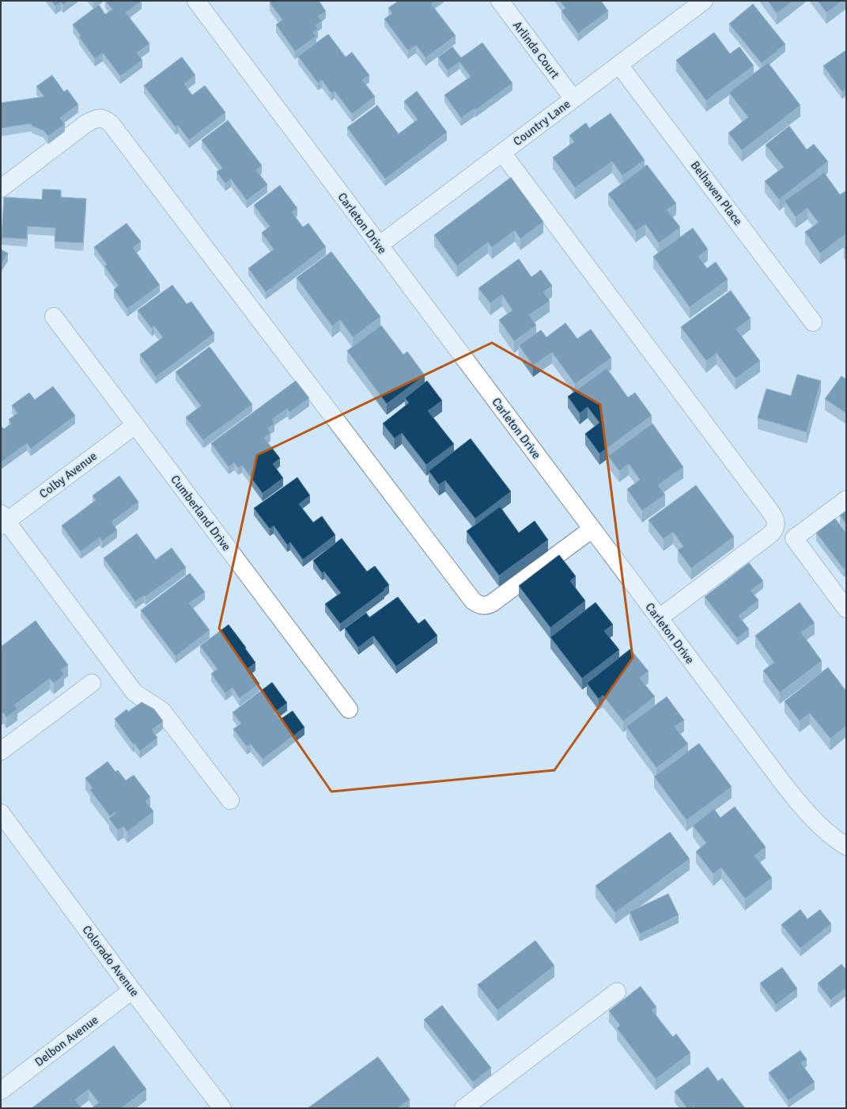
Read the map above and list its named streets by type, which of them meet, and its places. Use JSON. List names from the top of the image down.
{
  "streets": {
    "street": [
      "Arlinda Court",
      "Country Lane",
      "Belhaven Place",
      "Carleton Drive",
      "Colby Avenue",
      "Cumberland Drive",
      "Colorado Avenue",
      "Delbon Avenue"
    ]
  },
  "crossings": [
    ["Arlinda Court", "Country Lane"],
    ["Country Lane", "Belhaven Place"],
    ["Country Lane", "Carleton Drive"],
    ["Colby Avenue", "Cumberland Drive"],
    ["Colorado Avenue", "Delbon Avenue"]
  ]
}
